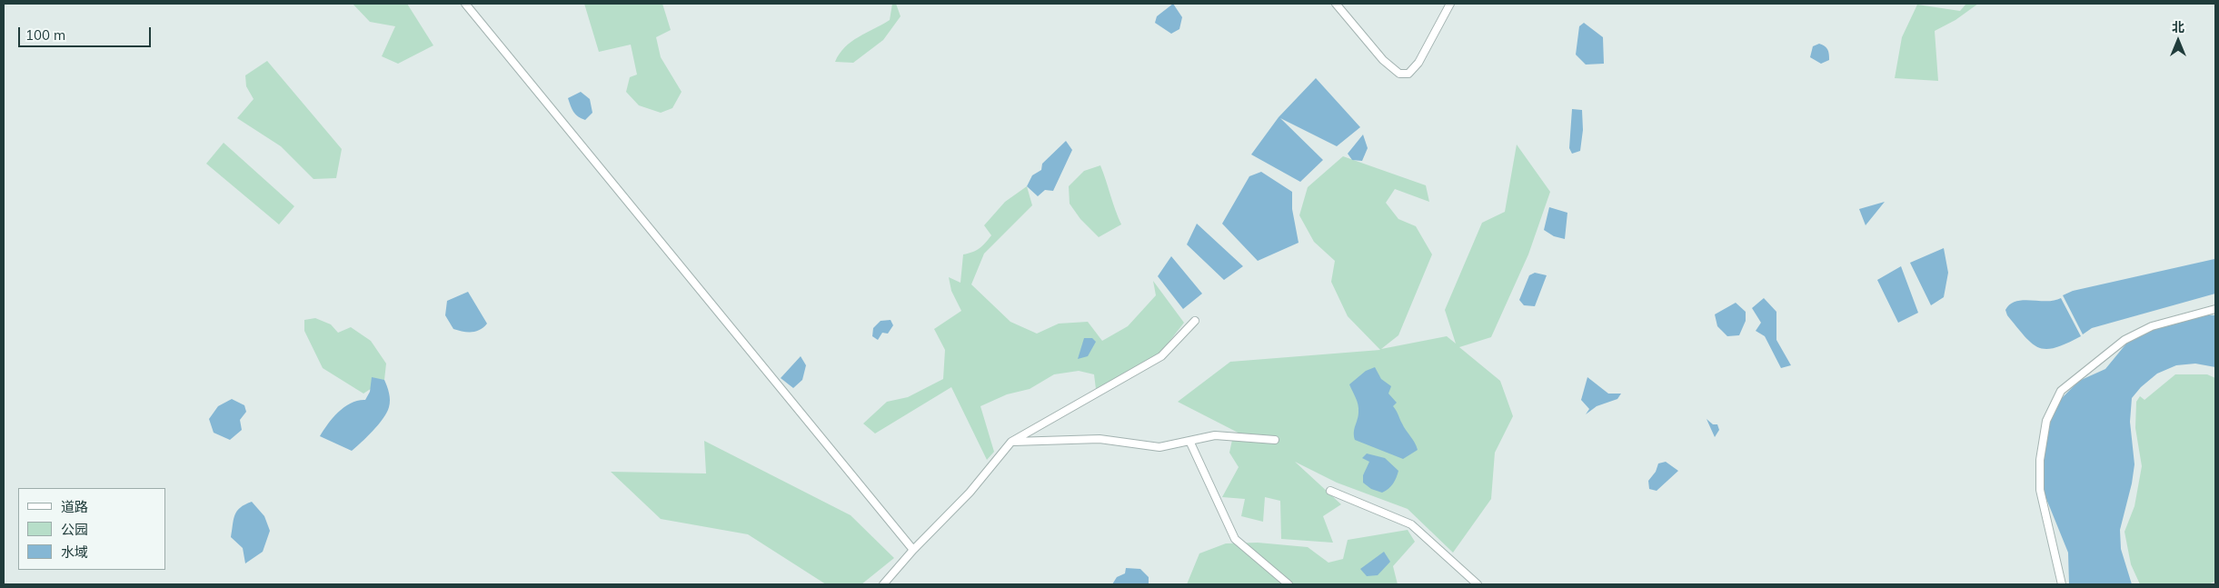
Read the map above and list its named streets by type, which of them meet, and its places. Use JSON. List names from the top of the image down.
{
  "legend": ["道路", "公园", "水域"],
  "scale_bar": "100 m",
  "north": "top"
}
